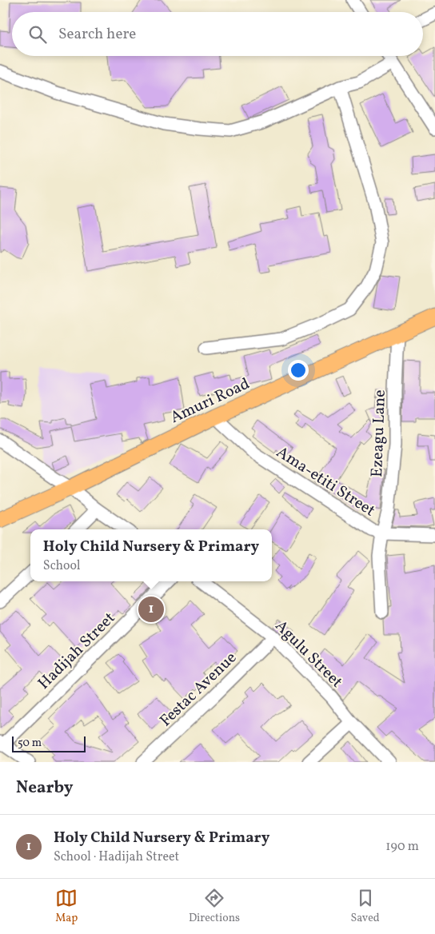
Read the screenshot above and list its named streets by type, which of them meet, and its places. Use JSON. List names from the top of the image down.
{
  "streets": {
    "main road": ["Amuri Road"],
    "street": [
      "Ezeagu Lane",
      "Ama-etiti Street",
      "Hadijah Street",
      "Agulu Street",
      "Festac Avenue"
    ]
  },
  "crossings": [
    ["Amuri Road", "Ezeagu Lane"],
    ["Amuri Road", "Ama-etiti Street"],
    ["Ezeagu Lane", "Ama-etiti Street"],
    ["Agulu Street", "Festac Avenue"]
  ],
  "scale_bar": "50 m",
  "page": {
    "search": "Search here",
    "popup": ["Holy Child Nursery & Primary", "School"],
    "pins": "1",
    "scale": "50 m",
    "heading": "Nearby",
    "list": [
      {
        "mark": "1",
        "name": "Holy Child Nursery & Primary",
        "note": "School · Hadijah Street",
        "value": "190 m"
      }
    ],
    "nav": ["Map", "Directions", "Saved"]
  }
}
